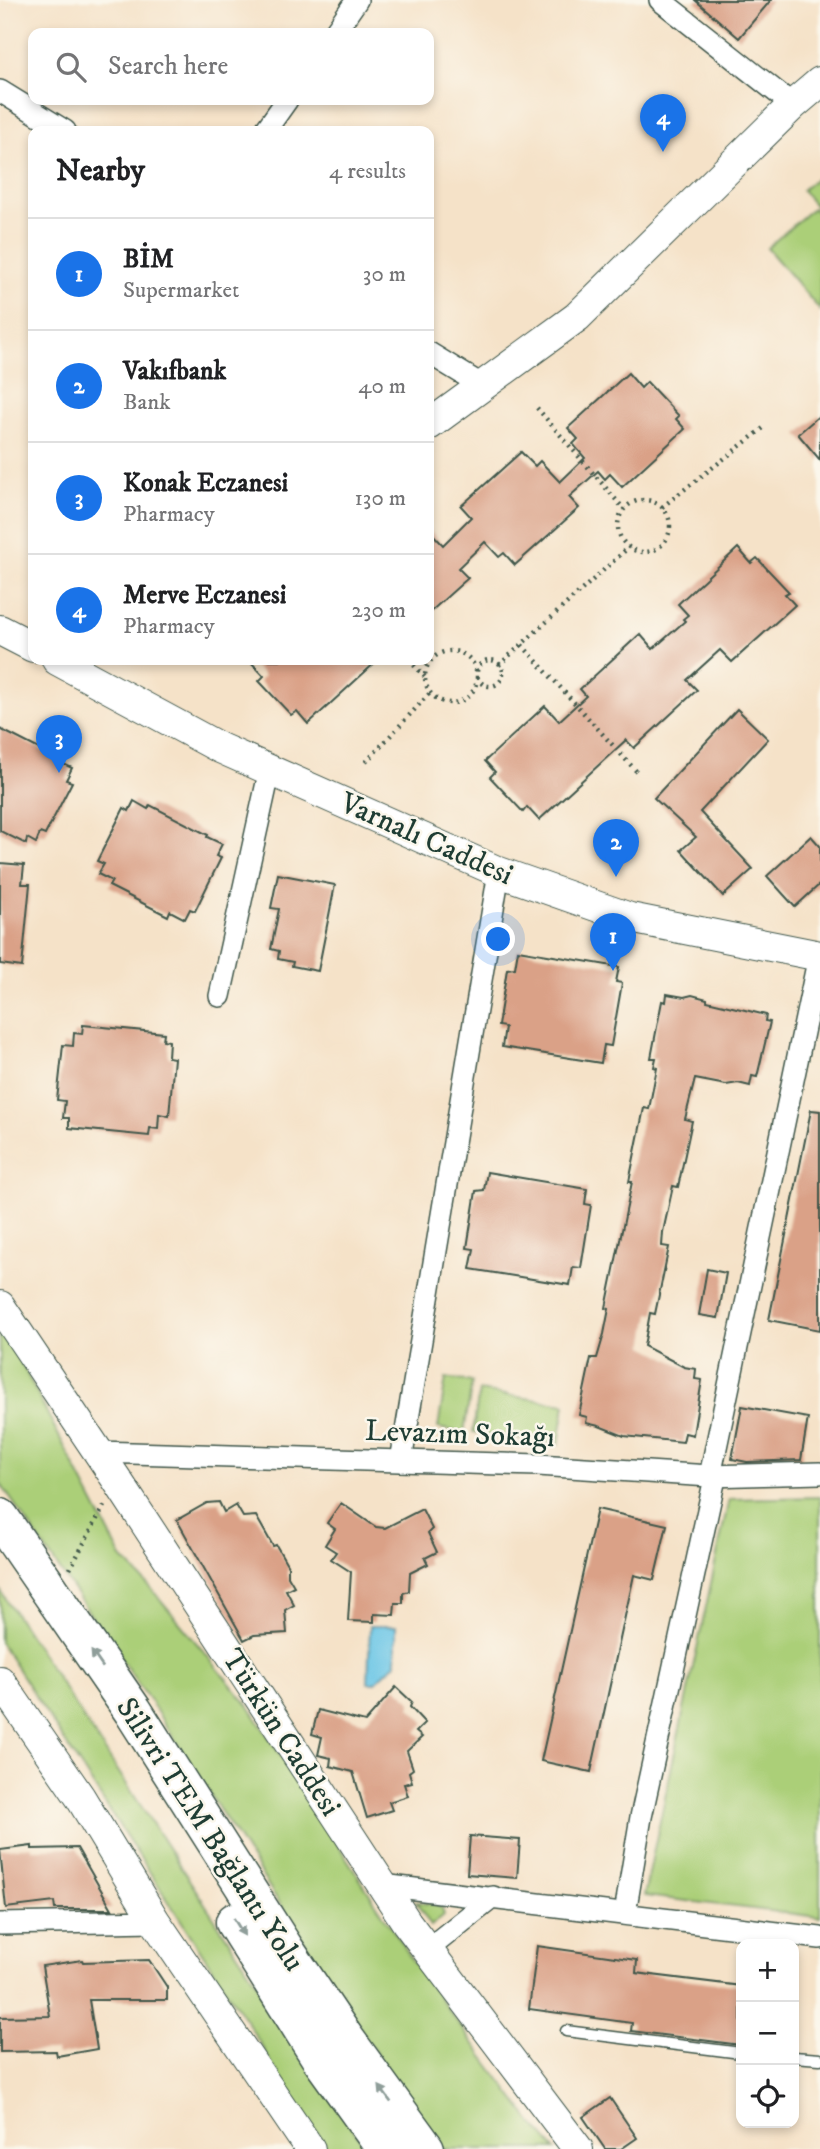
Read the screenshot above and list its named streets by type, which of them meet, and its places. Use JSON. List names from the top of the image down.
{
  "streets": {
    "highway": ["Silivri TEM Bağlantı Yolu"],
    "street": ["Varnalı Caddesi", "Levazım Sokağı", "Türkün Caddesi"]
  },
  "crossings": [
    ["Levazım Sokağı", "Türkün Caddesi"]
  ],
  "page": {
    "search": "Search here",
    "pins": [
      "4",
      "3",
      "2",
      "1"
    ],
    "heading": ["Nearby", "4 results"],
    "list": [
      {
        "mark": "1",
        "name": "BİM",
        "note": "Supermarket",
        "value": "30 m"
      },
      {
        "mark": "2",
        "name": "Vakıfbank",
        "note": "Bank",
        "value": "40 m"
      },
      {
        "mark": "3",
        "name": "Konak Eczanesi",
        "note": "Pharmacy",
        "value": "130 m"
      },
      {
        "mark": "4",
        "name": "Merve Eczanesi",
        "note": "Pharmacy",
        "value": "230 m"
      }
    ],
    "map_buttons": ["+", "−"]
  }
}
